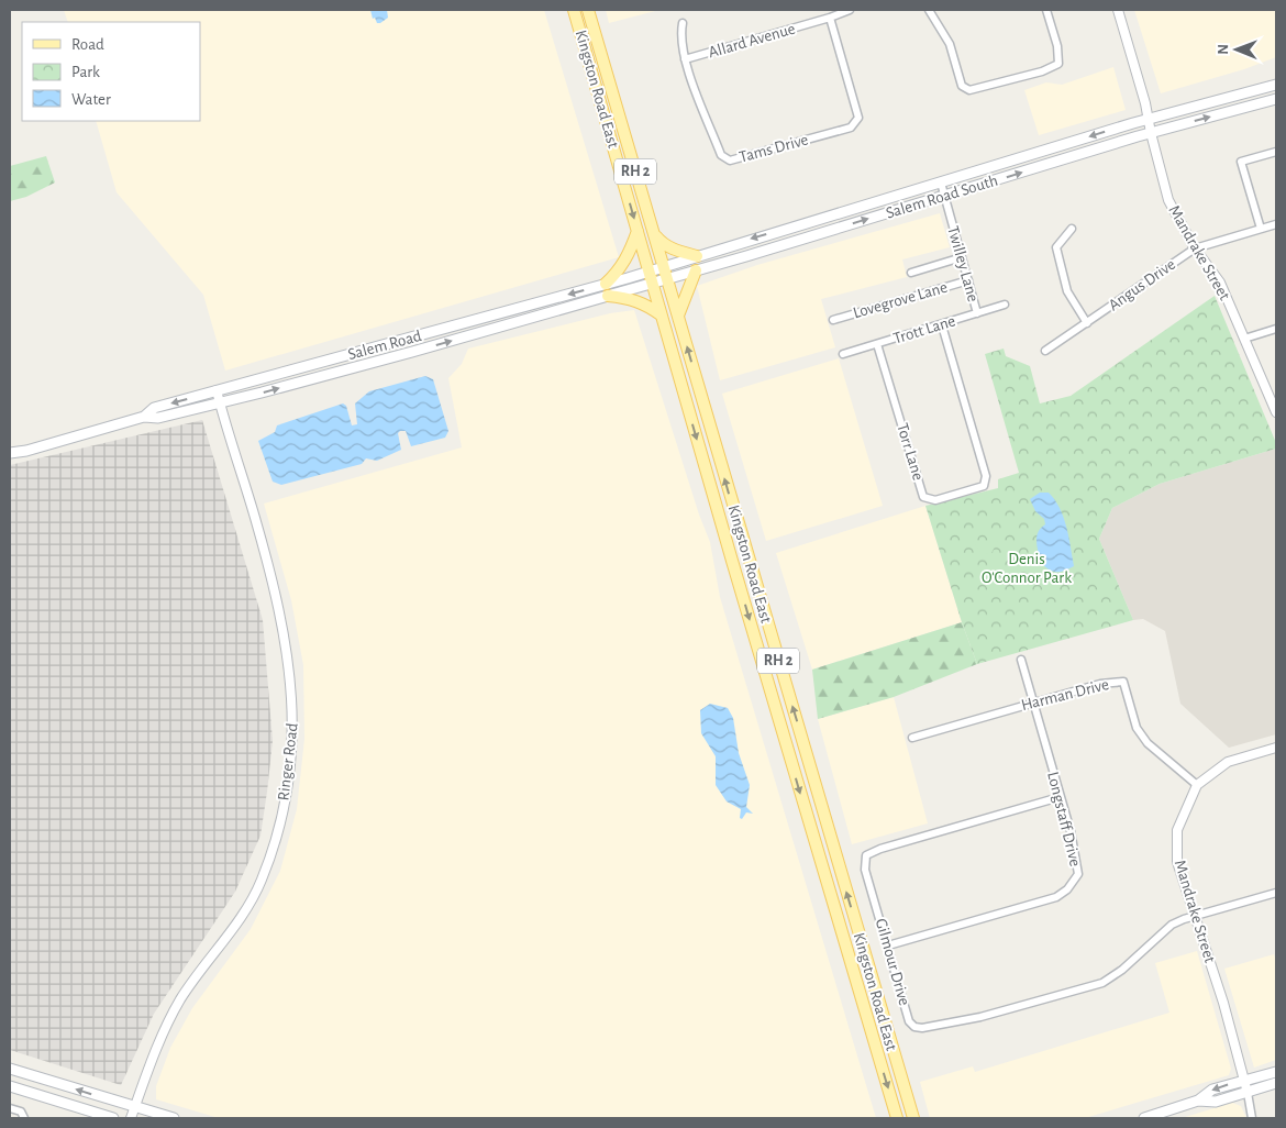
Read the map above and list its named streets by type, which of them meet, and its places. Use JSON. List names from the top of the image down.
{
  "streets": {
    "main road": [
      "Kingston Road East",
      "RH 2",
      "Salem Road South",
      "Salem Road"
    ],
    "street": [
      "Allard Avenue",
      "Tams Drive",
      "Mandrake Street",
      "Twilley Lane",
      "Angus Drive",
      "Lovegrove Lane",
      "Trott Lane",
      "Torr Lane",
      "Harman Drive",
      "Ringer Road",
      "Longstaff Drive",
      "Gilmour Drive"
    ]
  },
  "crossings": [
    ["Allard Avenue", "Tams Drive"],
    ["Kingston Road East", "Salem Road South"],
    ["Salem Road South", "Mandrake Street"],
    ["Salem Road South", "Twilley Lane"],
    ["Salem Road South", "Salem Road"],
    ["Mandrake Street", "Angus Drive"],
    ["Mandrake Street", "Harman Drive"],
    ["Mandrake Street", "Gilmour Drive"],
    ["Twilley Lane", "Lovegrove Lane"],
    ["Twilley Lane", "Trott Lane"],
    ["Trott Lane", "Torr Lane"],
    ["Salem Road", "Ringer Road"],
    ["Harman Drive", "Longstaff Drive"],
    ["Longstaff Drive", "Gilmour Drive"]
  ],
  "parks": ["Denis O'Connor Park"],
  "legend": ["Road", "Park", "Water"],
  "north": "left"
}
